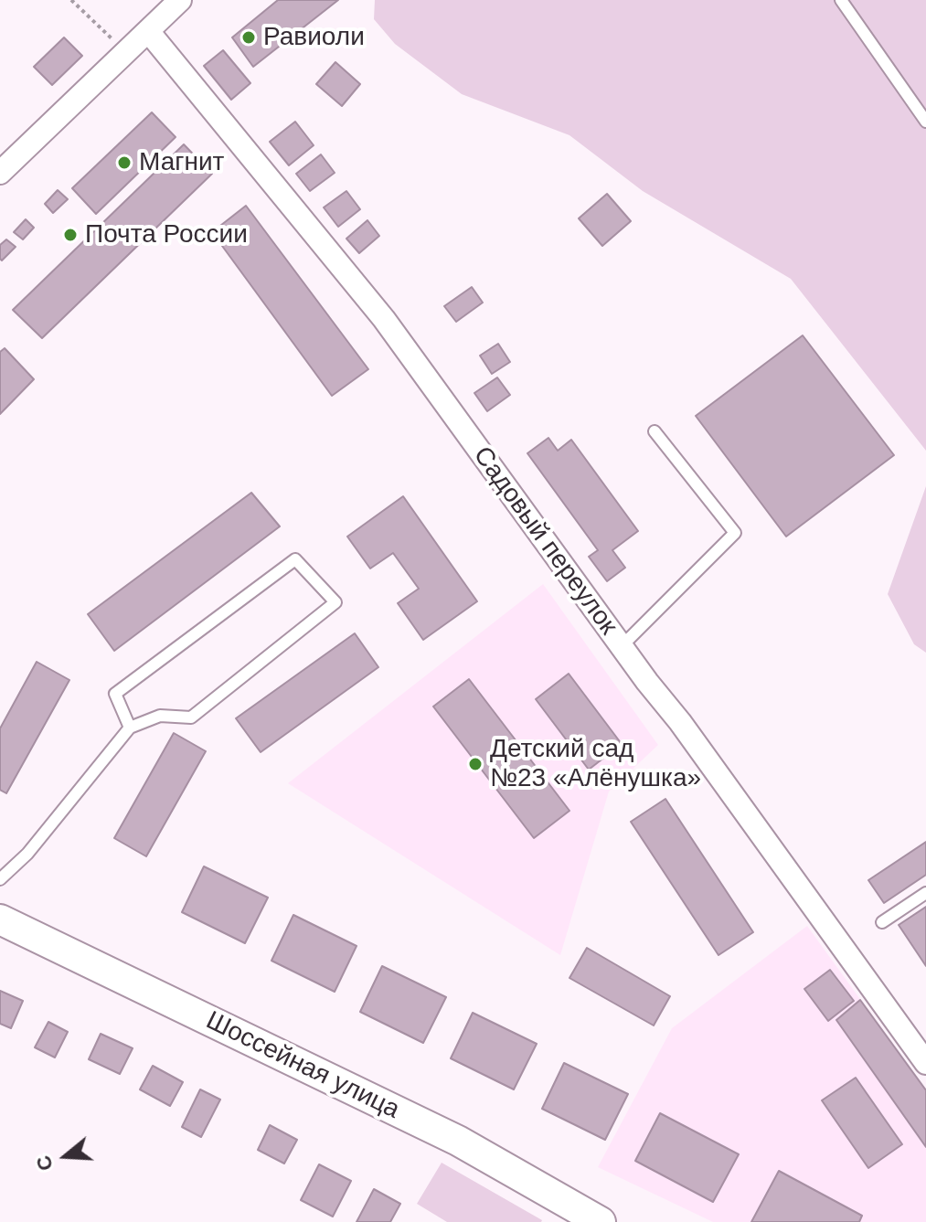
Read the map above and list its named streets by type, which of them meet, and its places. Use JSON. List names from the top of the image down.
{
  "streets": {
    "main road": ["Шоссейная улица"],
    "street": ["Садовый переулок"]
  },
  "places": [
    "Равиоли",
    "Магнит",
    "Почта России",
    "Детский сад №23 «Алёнушка»"
  ],
  "north": "left"
}
